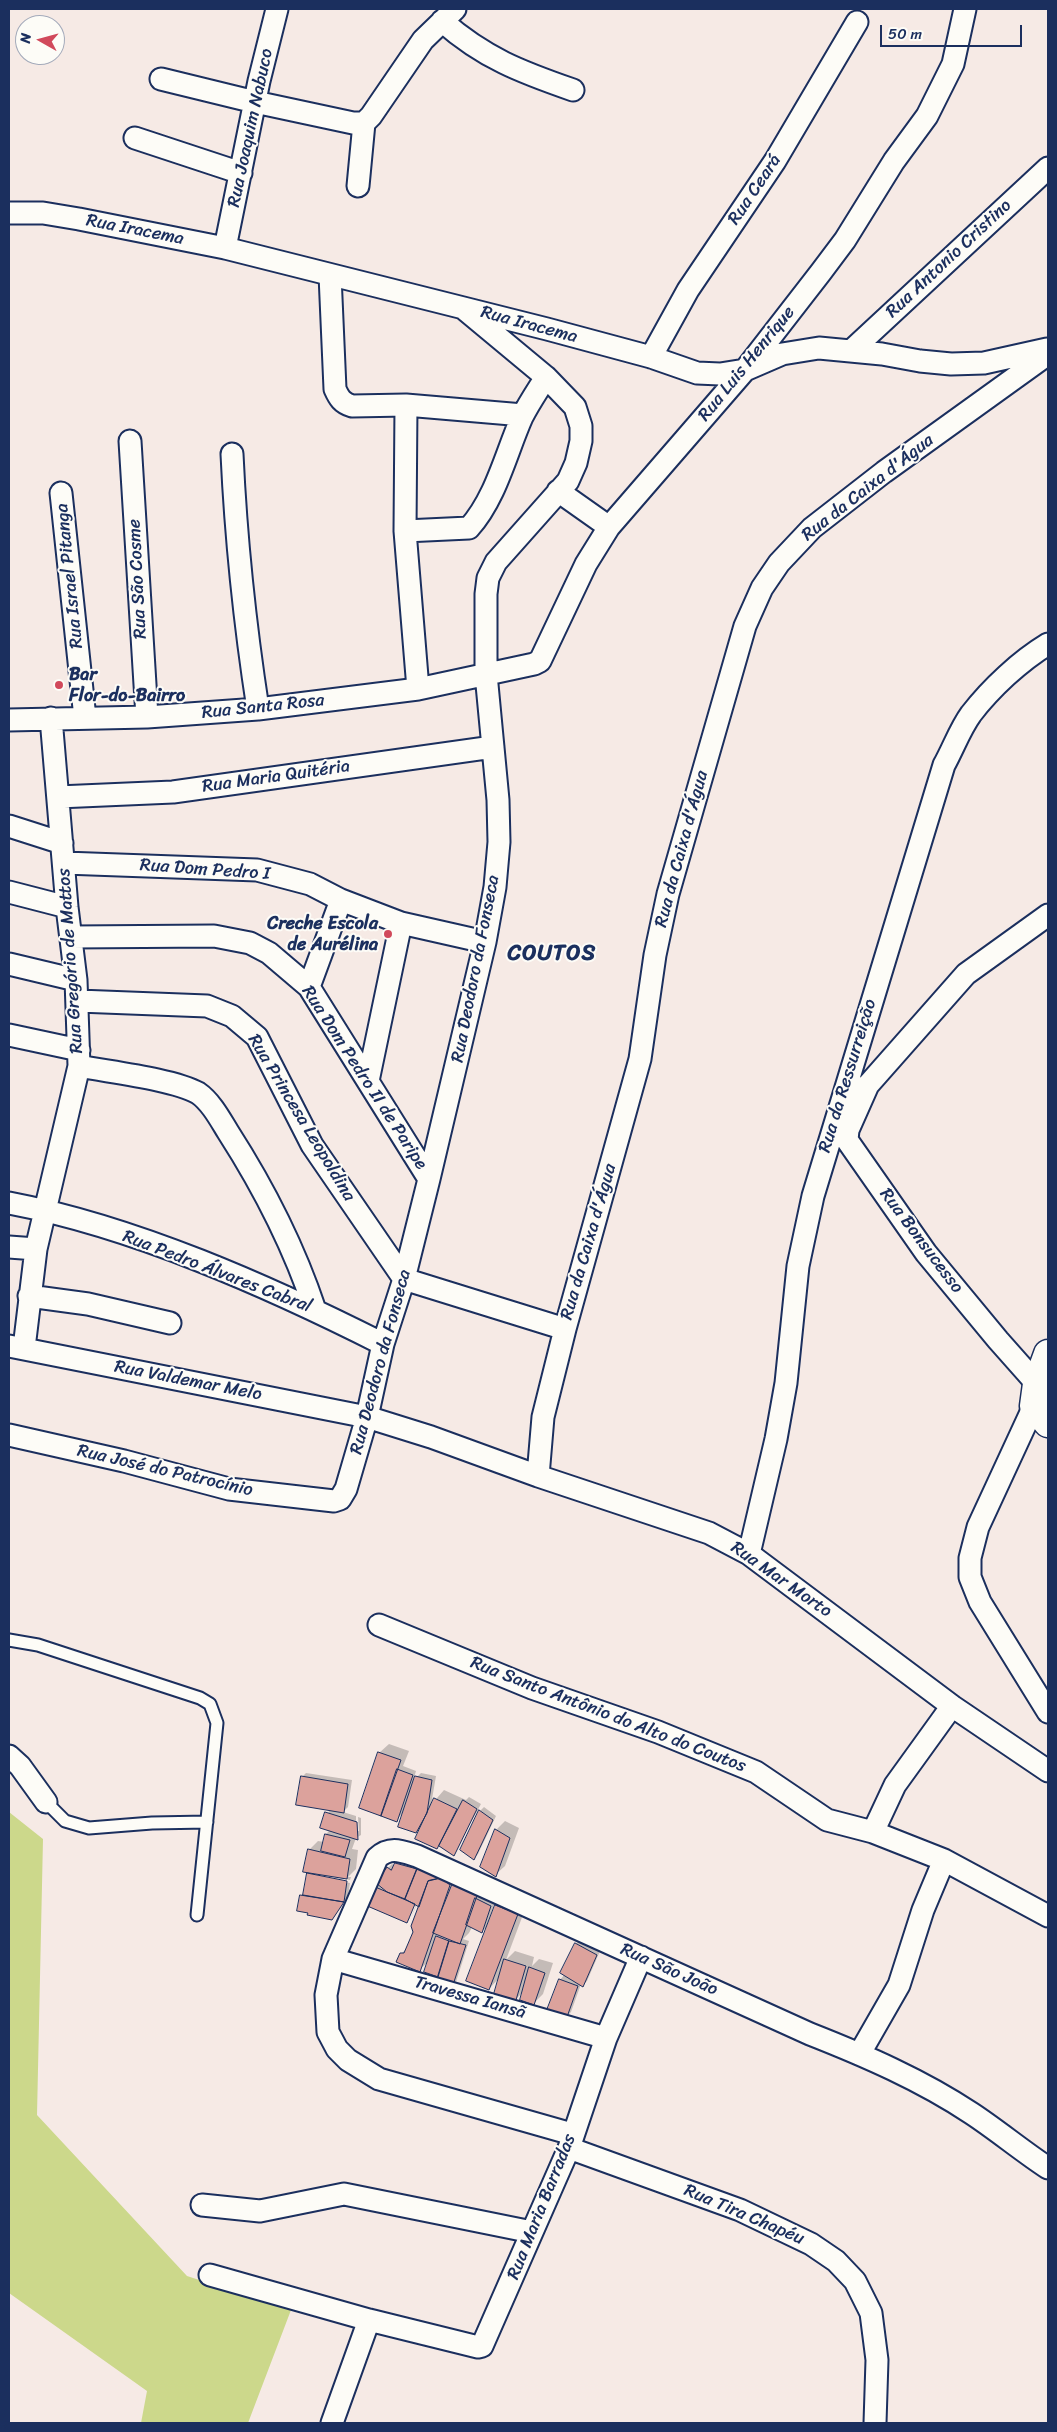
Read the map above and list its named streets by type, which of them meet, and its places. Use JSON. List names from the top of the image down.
{
  "streets": {
    "street": [
      "Rua Joaquim Nabuco",
      "Rua Ceará",
      "Rua Iracema",
      "Rua Antonio Cristino",
      "Rua Luis Henrique",
      "Rua da Caixa d'Água",
      "Rua Israel Pitanga",
      "Rua São Cosme",
      "Rua Santa Rosa",
      "Rua Maria Quitéria",
      "Rua Dom Pedro I",
      "Rua Gregório de Mattos",
      "Rua Deodoro da Fonseca",
      "Rua da Ressurreição",
      "Rua Dom Pedro II de Paripe",
      "Rua Princesa Leopoldina",
      "Rua Bonsucesso",
      "Rua Pedro Álvares Cabral",
      "Rua Valdemar Melo",
      "Rua José do Patrocínio",
      "Rua Mar Morto",
      "Rua Santo Antônio do Alto do Coutos",
      "Rua São João",
      "Travessa Iansã",
      "Rua Maria Barradas",
      "Rua Tira Chapéu"
    ]
  },
  "crossings": [
    ["Rua Joaquim Nabuco", "Rua Iracema"],
    ["Rua Ceará", "Rua Iracema"],
    ["Rua Iracema", "Rua Antonio Cristino"],
    ["Rua Iracema", "Rua Luis Henrique"],
    ["Rua Iracema", "Rua Deodoro da Fonseca"],
    ["Rua Luis Henrique", "Rua Santa Rosa"],
    ["Rua Luis Henrique", "Rua Deodoro da Fonseca"],
    ["Rua da Caixa d'Água", "Rua Mar Morto"],
    ["Rua Israel Pitanga", "Rua Santa Rosa"],
    ["Rua São Cosme", "Rua Santa Rosa"],
    ["Rua Santa Rosa", "Rua Gregório de Mattos"],
    ["Rua Santa Rosa", "Rua Deodoro da Fonseca"],
    ["Rua Maria Quitéria", "Rua Gregório de Mattos"],
    ["Rua Maria Quitéria", "Rua Deodoro da Fonseca"],
    ["Rua Dom Pedro I", "Rua Gregório de Mattos"],
    ["Rua Dom Pedro I", "Rua Deodoro da Fonseca"],
    ["Rua Gregório de Mattos", "Rua Dom Pedro II de Paripe"],
    ["Rua Gregório de Mattos", "Rua Princesa Leopoldina"],
    ["Rua Gregório de Mattos", "Rua Pedro Álvares Cabral"],
    ["Rua Gregório de Mattos", "Rua Valdemar Melo"],
    ["Rua Deodoro da Fonseca", "Rua Dom Pedro II de Paripe"],
    ["Rua Deodoro da Fonseca", "Rua Princesa Leopoldina"],
    ["Rua Deodoro da Fonseca", "Rua Pedro Álvares Cabral"],
    ["Rua Deodoro da Fonseca", "Rua Valdemar Melo"],
    ["Rua Deodoro da Fonseca", "Rua José do Patrocínio"],
    ["Rua Deodoro da Fonseca", "Rua Mar Morto"],
    ["Rua da Ressurreição", "Rua Mar Morto"],
    ["Rua Valdemar Melo", "Rua Mar Morto"],
    ["Rua São João", "Travessa Iansã"],
    ["Rua São João", "Rua Maria Barradas"],
    ["Rua São João", "Rua Tira Chapéu"],
    ["Travessa Iansã", "Rua Maria Barradas"],
    ["Travessa Iansã", "Rua Tira Chapéu"],
    ["Rua Maria Barradas", "Rua Tira Chapéu"]
  ],
  "districts": ["COUTOS"],
  "places": ["Bar Flor-do-Bairro", "Creche Escola de Aurélina"],
  "scale_bar": "50 m",
  "north": "left"
}
